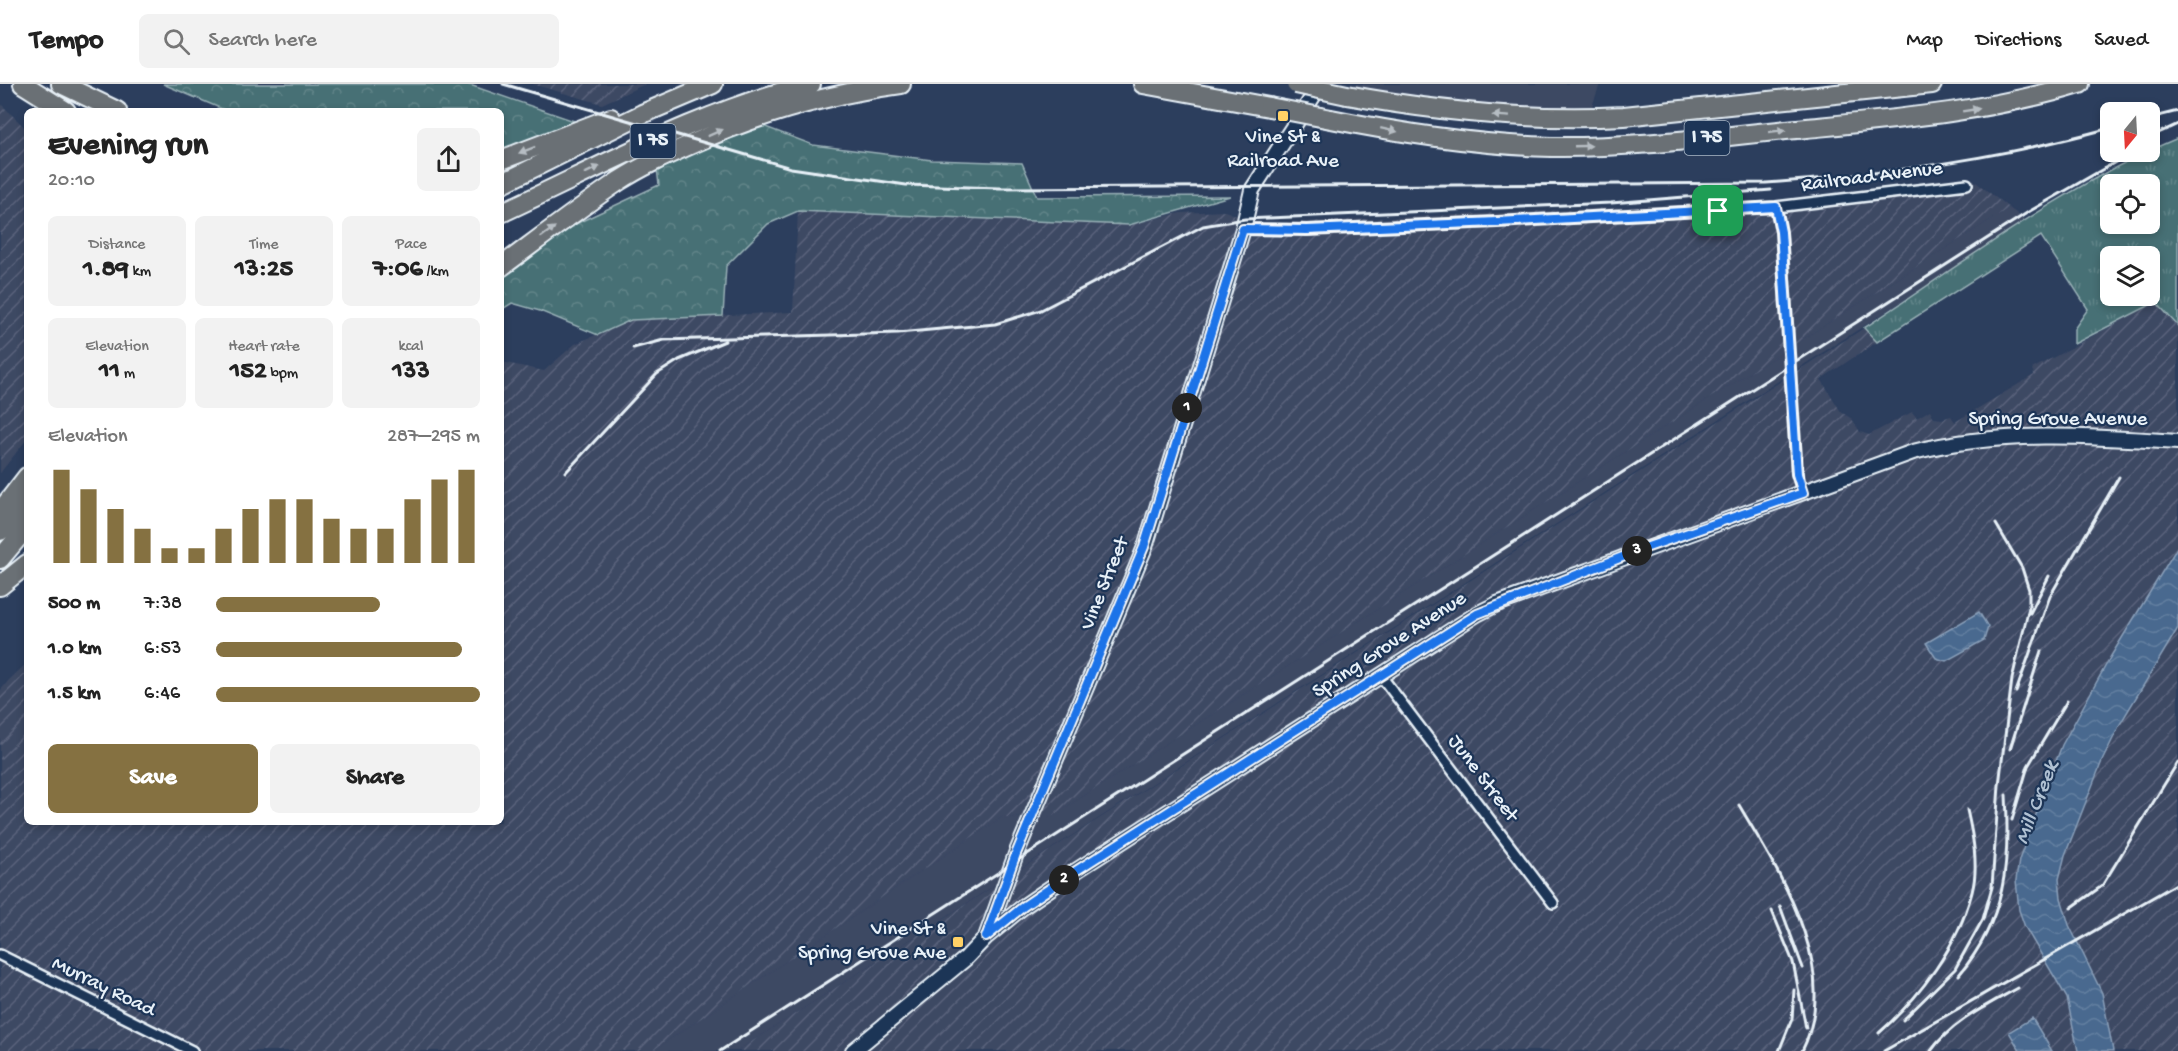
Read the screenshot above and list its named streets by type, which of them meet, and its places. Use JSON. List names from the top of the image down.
{
  "streets": {
    "highway": ["I 75"],
    "main road": ["Spring Grove Avenue", "Vine Street"],
    "street": ["Railroad Avenue", "June Street", "Murray Road"]
  },
  "crossings": [
    ["Railroad Avenue", "Vine Street"],
    ["Spring Grove Avenue", "Vine Street"],
    ["Spring Grove Avenue", "June Street"]
  ],
  "water": ["Mill Creek"],
  "places": {
    "transit": ["Vine St & Railroad Ave", "Vine St & Spring Grove Ave"]
  },
  "north": "bottom",
  "page": {
    "header": "Tempo",
    "search": "Search here",
    "nav": ["Map", "Directions", "Saved"],
    "heading": ["Evening run", "20:10"],
    "stats": [
      ["Distance", "1.89 km"],
      ["Time", "13:25"],
      ["Pace", "7:06 /km"],
      ["Elevation", "11 m"],
      ["Heart rate", "152 bpm"],
      ["kcal", "133"]
    ],
    "pins": ["1", "3", "2"],
    "chart": ["Elevation", "287–295 m"],
    "list": [
      {
        "name": "500 m",
        "note": "7:38"
      },
      {
        "name": "1.0 km",
        "note": "6:53"
      },
      {
        "name": "1.5 km",
        "note": "6:46"
      }
    ],
    "buttons": ["Save", "Share"]
  }
}
